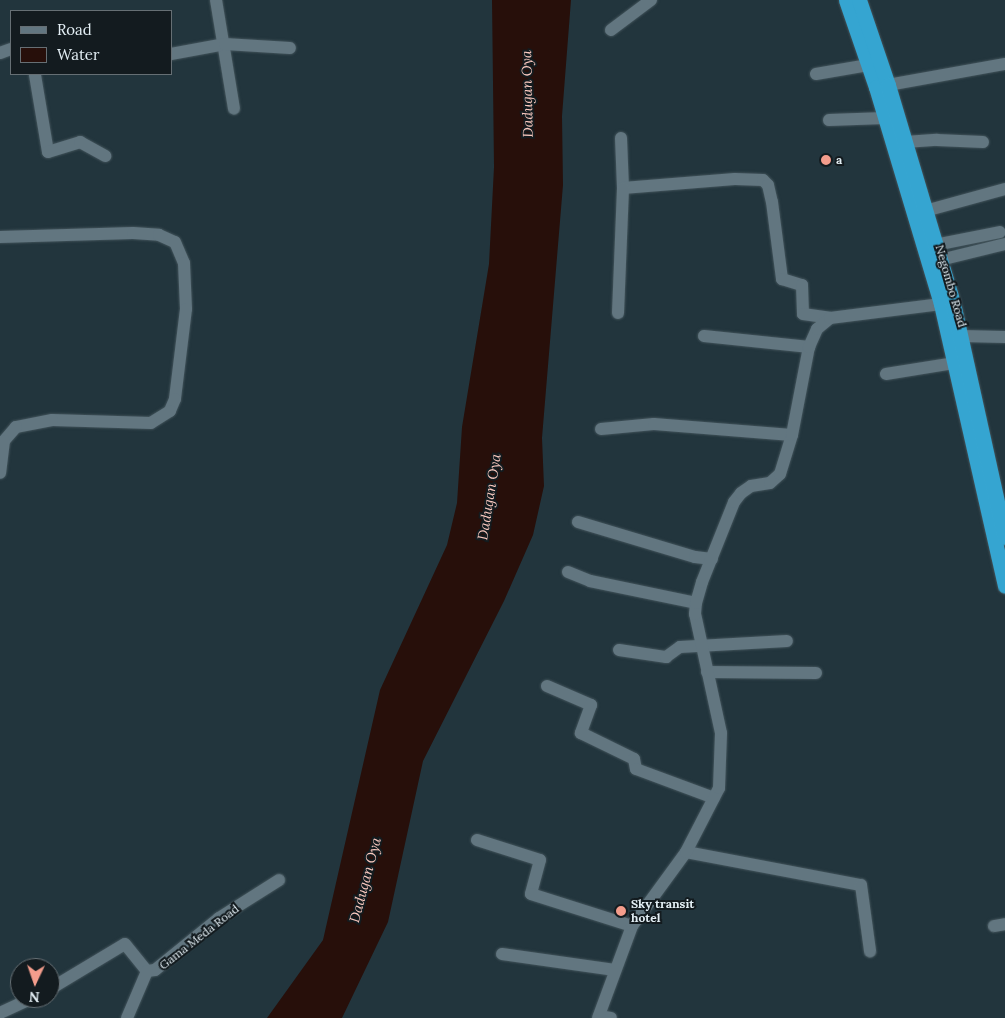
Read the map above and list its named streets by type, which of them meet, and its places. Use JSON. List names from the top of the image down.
{
  "streets": {
    "highway": ["Negombo Road"],
    "street": ["Gama Meda Road"]
  },
  "water": ["Dadugan Oya"],
  "places": ["a", "Sky transit hotel"],
  "legend": ["Road", "Water"],
  "north": "bottom"
}
